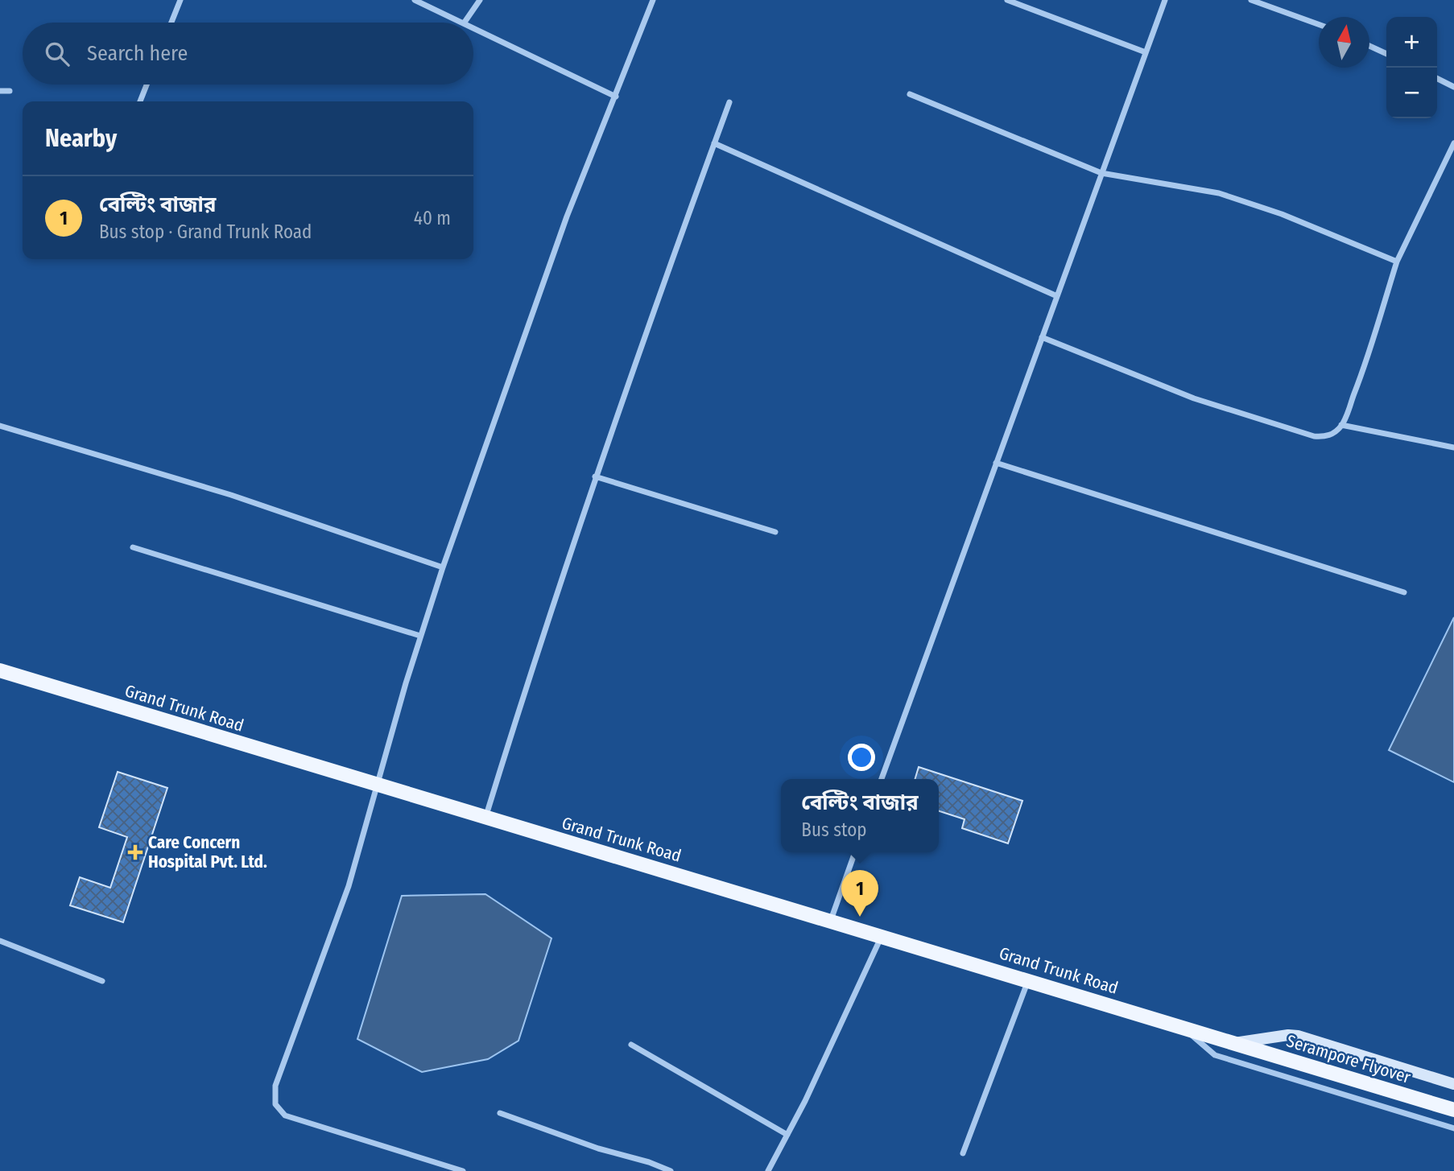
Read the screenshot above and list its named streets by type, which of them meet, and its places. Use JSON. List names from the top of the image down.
{
  "streets": {
    "main road": ["Grand Trunk Road", "Serampore Flyover"]
  },
  "crossings": [
    ["Grand Trunk Road", "Serampore Flyover"]
  ],
  "places": {
    "health": ["Care Concern Hospital Pvt. Ltd."]
  },
  "north": "top",
  "page": {
    "map_buttons": ["+", "−"],
    "search": "Search here",
    "heading": "Nearby",
    "list": [
      {
        "mark": "1",
        "name": "বেল্টিং বাজার",
        "note": "Bus stop · Grand Trunk Road",
        "value": "40 m"
      }
    ],
    "popup": ["বেল্টিং বাজার", "Bus stop"],
    "pins": "1"
  }
}
